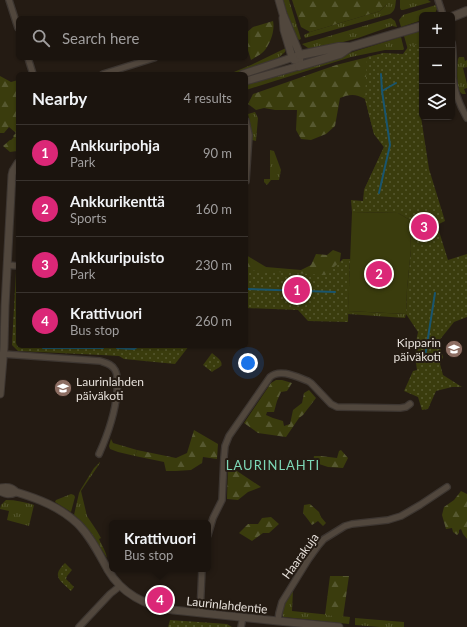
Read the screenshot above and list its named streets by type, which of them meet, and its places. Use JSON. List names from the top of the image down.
{
  "streets": {
    "street": ["Haarakuja", "Laurinlahdentie"]
  },
  "crossings": [
    ["Haarakuja", "Laurinlahdentie"]
  ],
  "districts": ["LAURINLAHTI"],
  "places": {
    "school or university": ["Kipparin päiväkoti", "Laurinlahden päiväkoti"]
  },
  "page": {
    "map_buttons": ["+", "−"],
    "search": "Search here",
    "heading": ["Nearby", "4 results"],
    "list": [
      {
        "mark": "1",
        "name": "Ankkuripohja",
        "note": "Park",
        "value": "90 m"
      },
      {
        "mark": "2",
        "name": "Ankkurikenttä",
        "note": "Sports",
        "value": "160 m"
      },
      {
        "mark": "3",
        "name": "Ankkuripuisto",
        "note": "Park",
        "value": "230 m"
      },
      {
        "mark": "4",
        "name": "Krattivuori",
        "note": "Bus stop",
        "value": "260 m"
      }
    ],
    "pins": [
      "3",
      "2",
      "1",
      "4"
    ],
    "popup": ["Krattivuori", "Bus stop"]
  }
}
